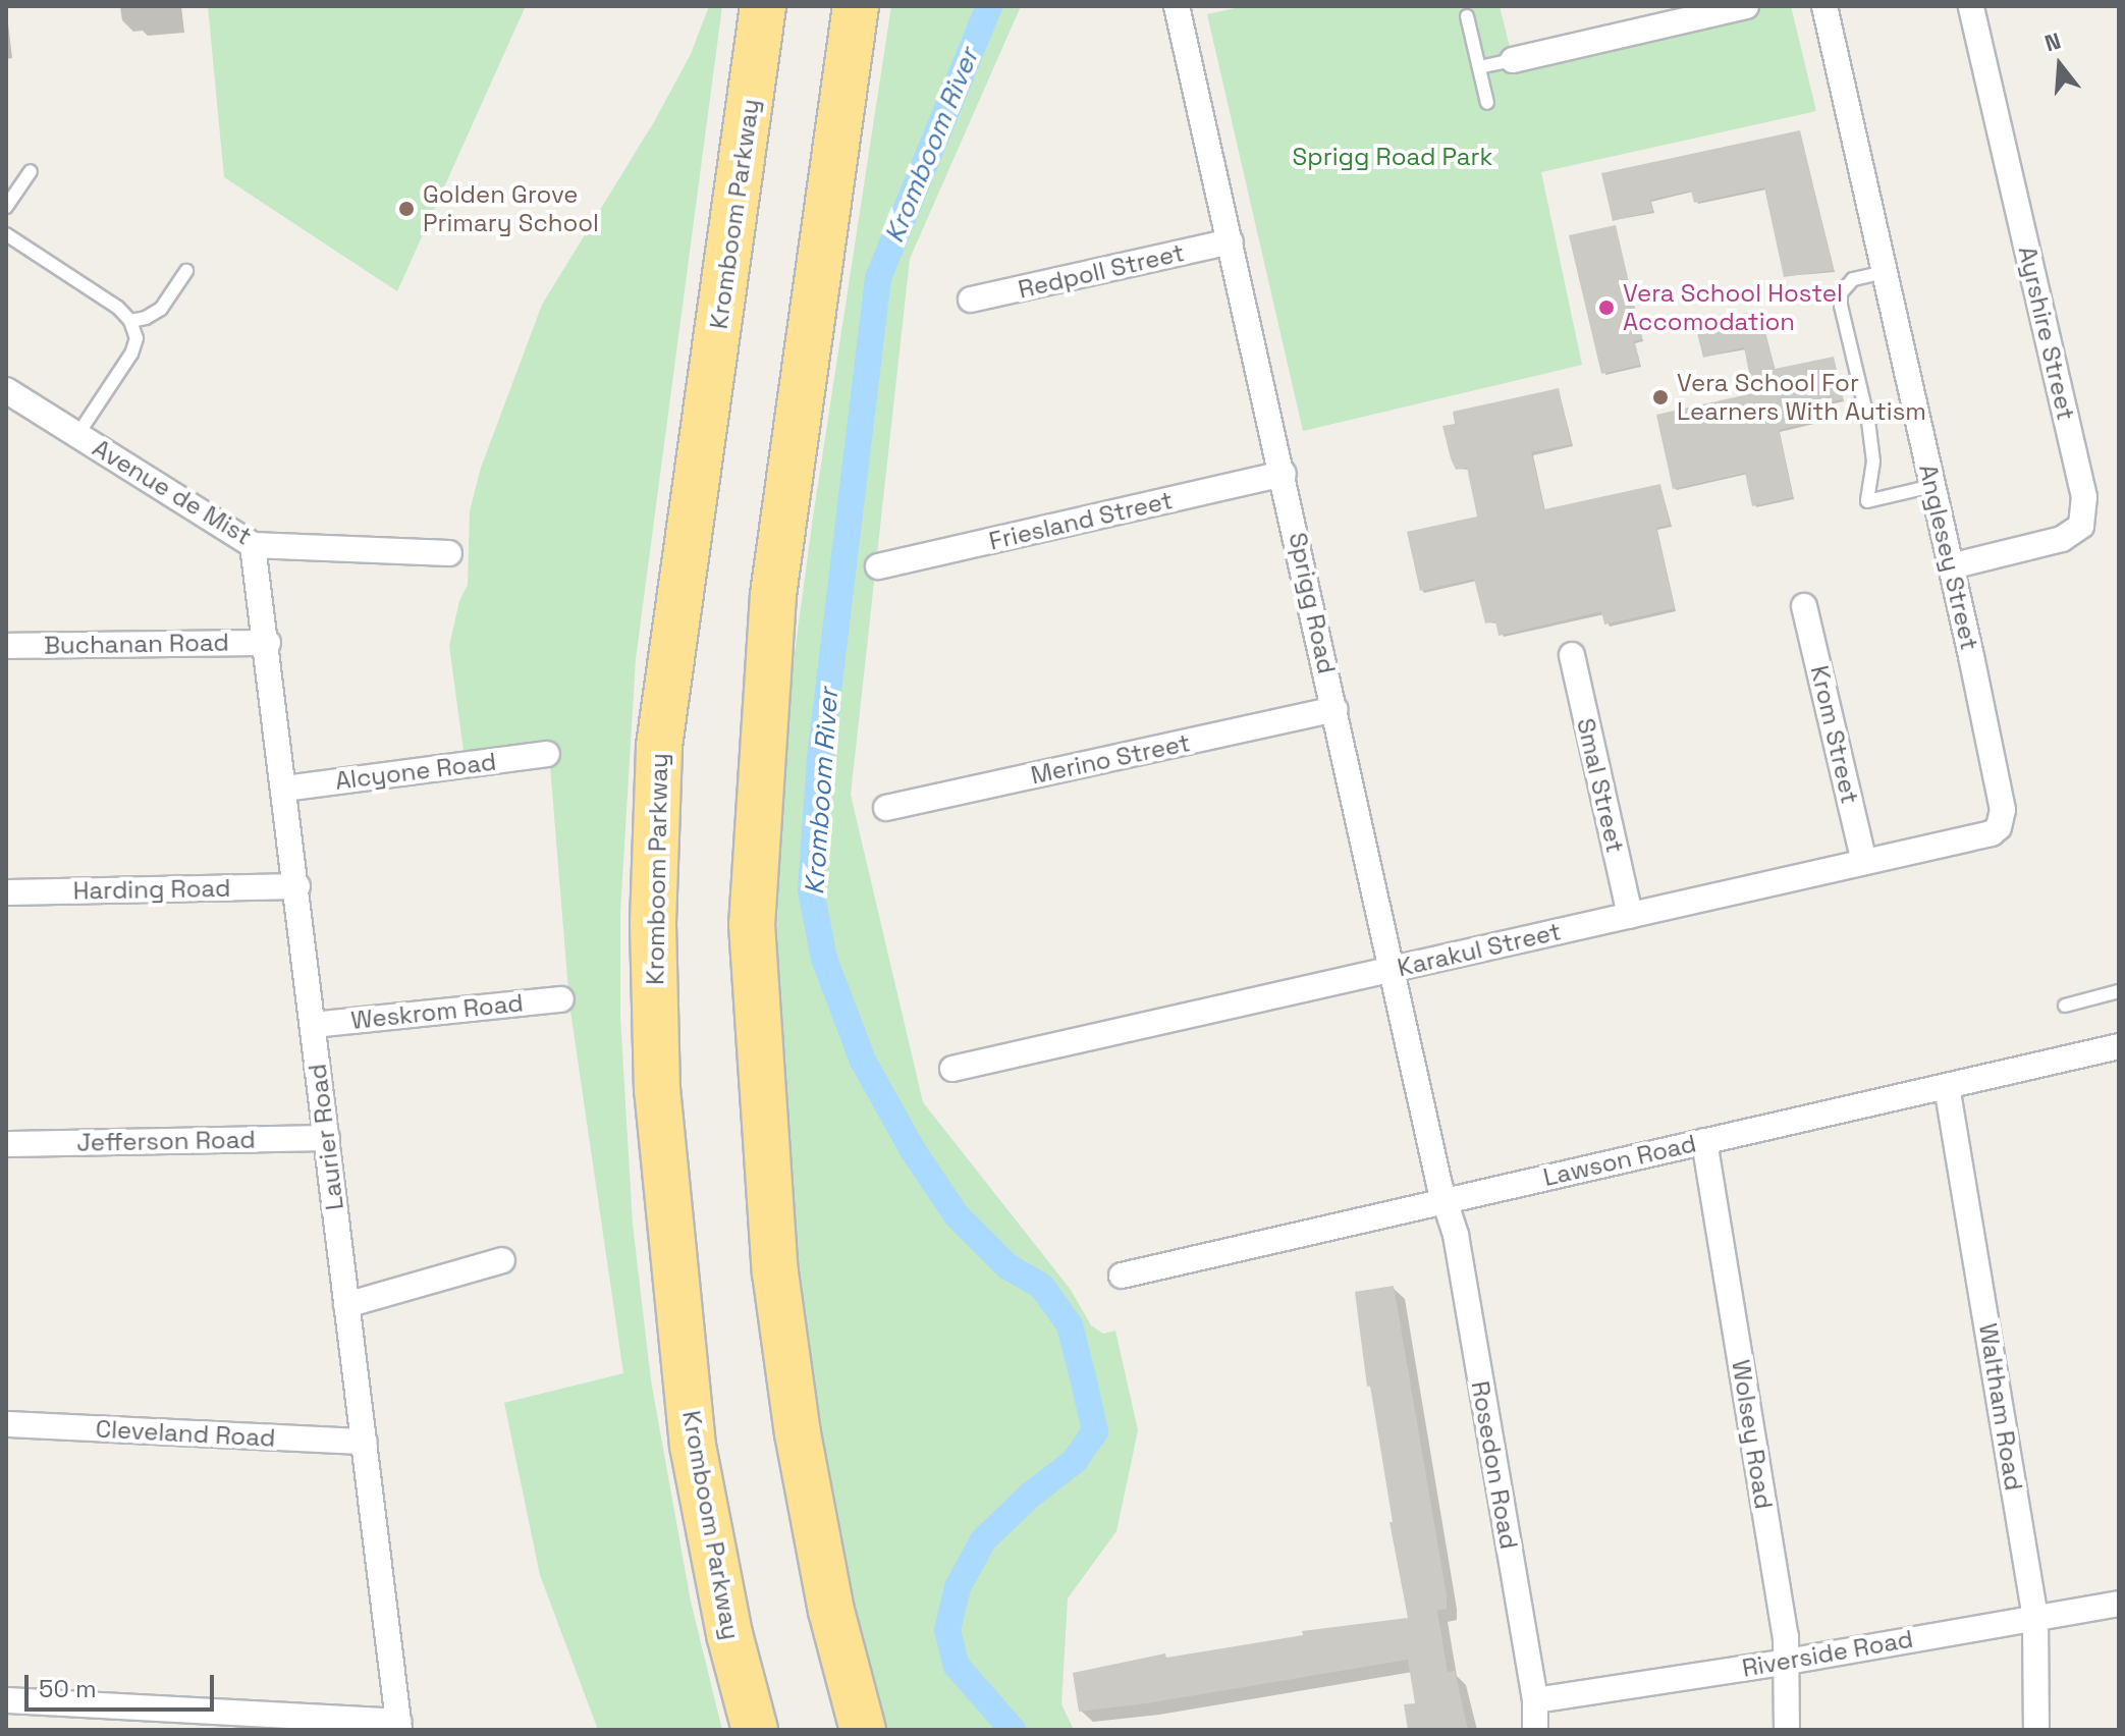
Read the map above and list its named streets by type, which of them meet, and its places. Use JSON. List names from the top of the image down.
{
  "streets": {
    "highway": ["Kromboom Parkway"],
    "street": [
      "Redpoll Street",
      "Ayrshire Street",
      "Avenue de Mist",
      "Friesland Street",
      "Anglesey Street",
      "Sprigg Road",
      "Buchanan Road",
      "Krom Street",
      "Merino Street",
      "Alcyone Road",
      "Smal Street",
      "Harding Road",
      "Karakul Street",
      "Weskrom Road",
      "Laurier Road",
      "Jefferson Road",
      "Lawson Road",
      "Waltham Road",
      "Cleveland Road",
      "Wolsey Road",
      "Rosedon Road",
      "Riverside Road"
    ]
  },
  "crossings": [
    ["Redpoll Street", "Sprigg Road"],
    ["Ayrshire Street", "Anglesey Street"],
    ["Avenue de Mist", "Laurier Road"],
    ["Friesland Street", "Sprigg Road"],
    ["Anglesey Street", "Karakul Street"],
    ["Sprigg Road", "Merino Street"],
    ["Sprigg Road", "Karakul Street"],
    ["Sprigg Road", "Lawson Road"],
    ["Sprigg Road", "Rosedon Road"],
    ["Buchanan Road", "Laurier Road"],
    ["Krom Street", "Karakul Street"],
    ["Alcyone Road", "Laurier Road"],
    ["Smal Street", "Karakul Street"],
    ["Harding Road", "Laurier Road"],
    ["Weskrom Road", "Laurier Road"],
    ["Laurier Road", "Jefferson Road"],
    ["Laurier Road", "Cleveland Road"],
    ["Lawson Road", "Waltham Road"],
    ["Lawson Road", "Wolsey Road"],
    ["Lawson Road", "Rosedon Road"],
    ["Waltham Road", "Riverside Road"],
    ["Wolsey Road", "Riverside Road"],
    ["Rosedon Road", "Riverside Road"]
  ],
  "water": ["Kromboom River"],
  "parks": ["Sprigg Road Park"],
  "places": ["Golden Grove Primary School", "Vera School Hostel Accomodation", "Vera School For Learners With Autism"],
  "scale_bar": "50 m",
  "north": "top"
}
